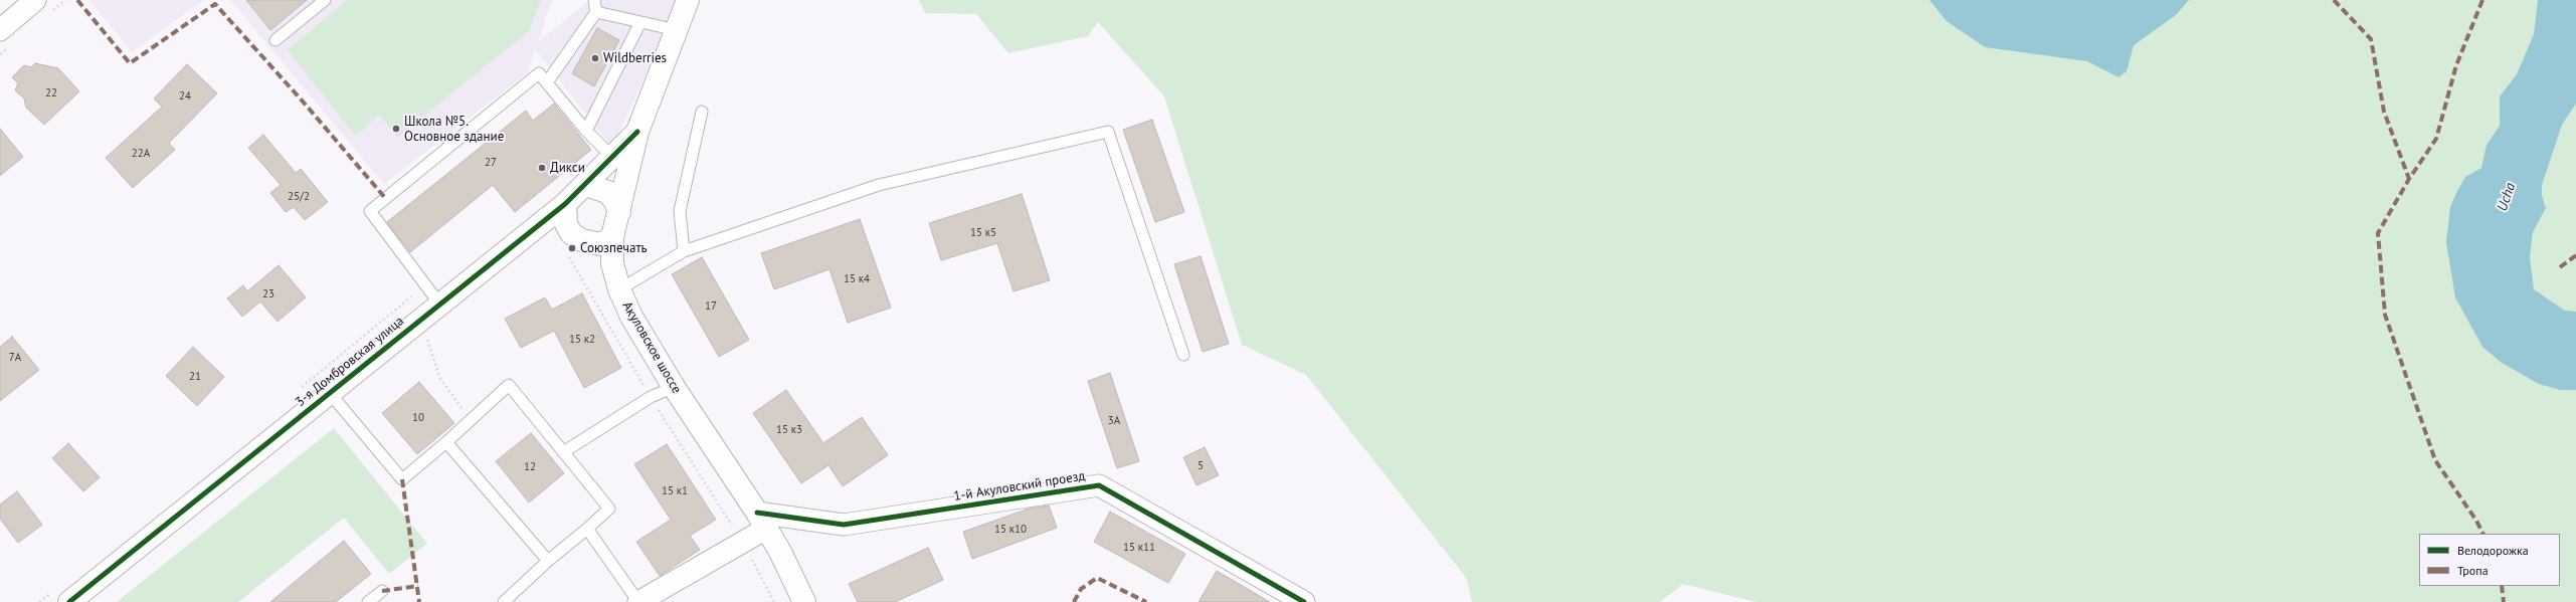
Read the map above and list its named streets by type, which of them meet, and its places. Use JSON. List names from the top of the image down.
{
  "streets": {
    "street": ["Акуловское шоссе", "3-я Домбровская улица", "1-й Акуловский проезд"]
  },
  "crossings": [
    ["Акуловское шоссе", "3-я Домбровская улица"],
    ["Акуловское шоссе", "1-й Акуловский проезд"]
  ],
  "water": ["Ucha"],
  "places": [
    "Wildberries",
    "Школа №5. Основное здание",
    "Дикси",
    "Союзпечать"
  ],
  "house_numbers": [
    "22",
    "24",
    "22А",
    "27",
    "25/2",
    "15 к5",
    "15 к4",
    "23",
    "17",
    "15 к2",
    "7А",
    "21",
    "10",
    "3А",
    "15 к3",
    "5",
    "12",
    "15 к1",
    "15 к10",
    "15 к11"
  ],
  "legend": ["Велодорожка", "Тропа"]
}
